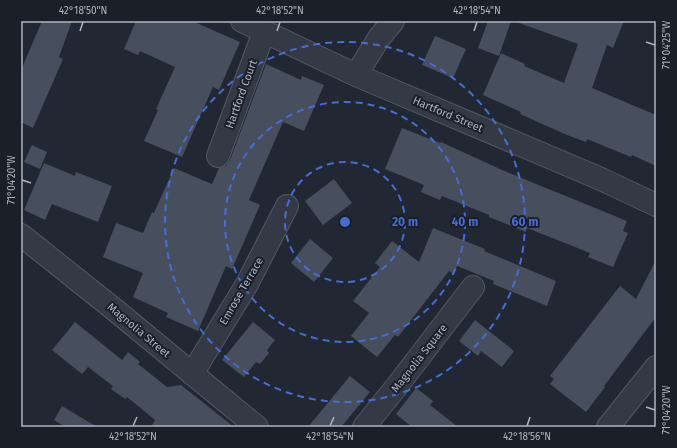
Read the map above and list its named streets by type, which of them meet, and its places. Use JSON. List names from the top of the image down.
{
  "streets": {
    "street": [
      "Hartford Court",
      "Hartford Street",
      "Emrose Terrace",
      "Magnolia Street",
      "Magnolia Square"
    ]
  },
  "crossings": [
    ["Hartford Court", "Hartford Street"],
    ["Emrose Terrace", "Magnolia Street"]
  ],
  "coordinates": [
    "42°18'50\"N",
    "42°18'52\"N",
    "42°18'54\"N",
    "71°04'25\"W",
    "71°04'20\"W",
    "42°18'56\"N"
  ],
  "rings": ["20 m", "40 m", "60 m"]
}
